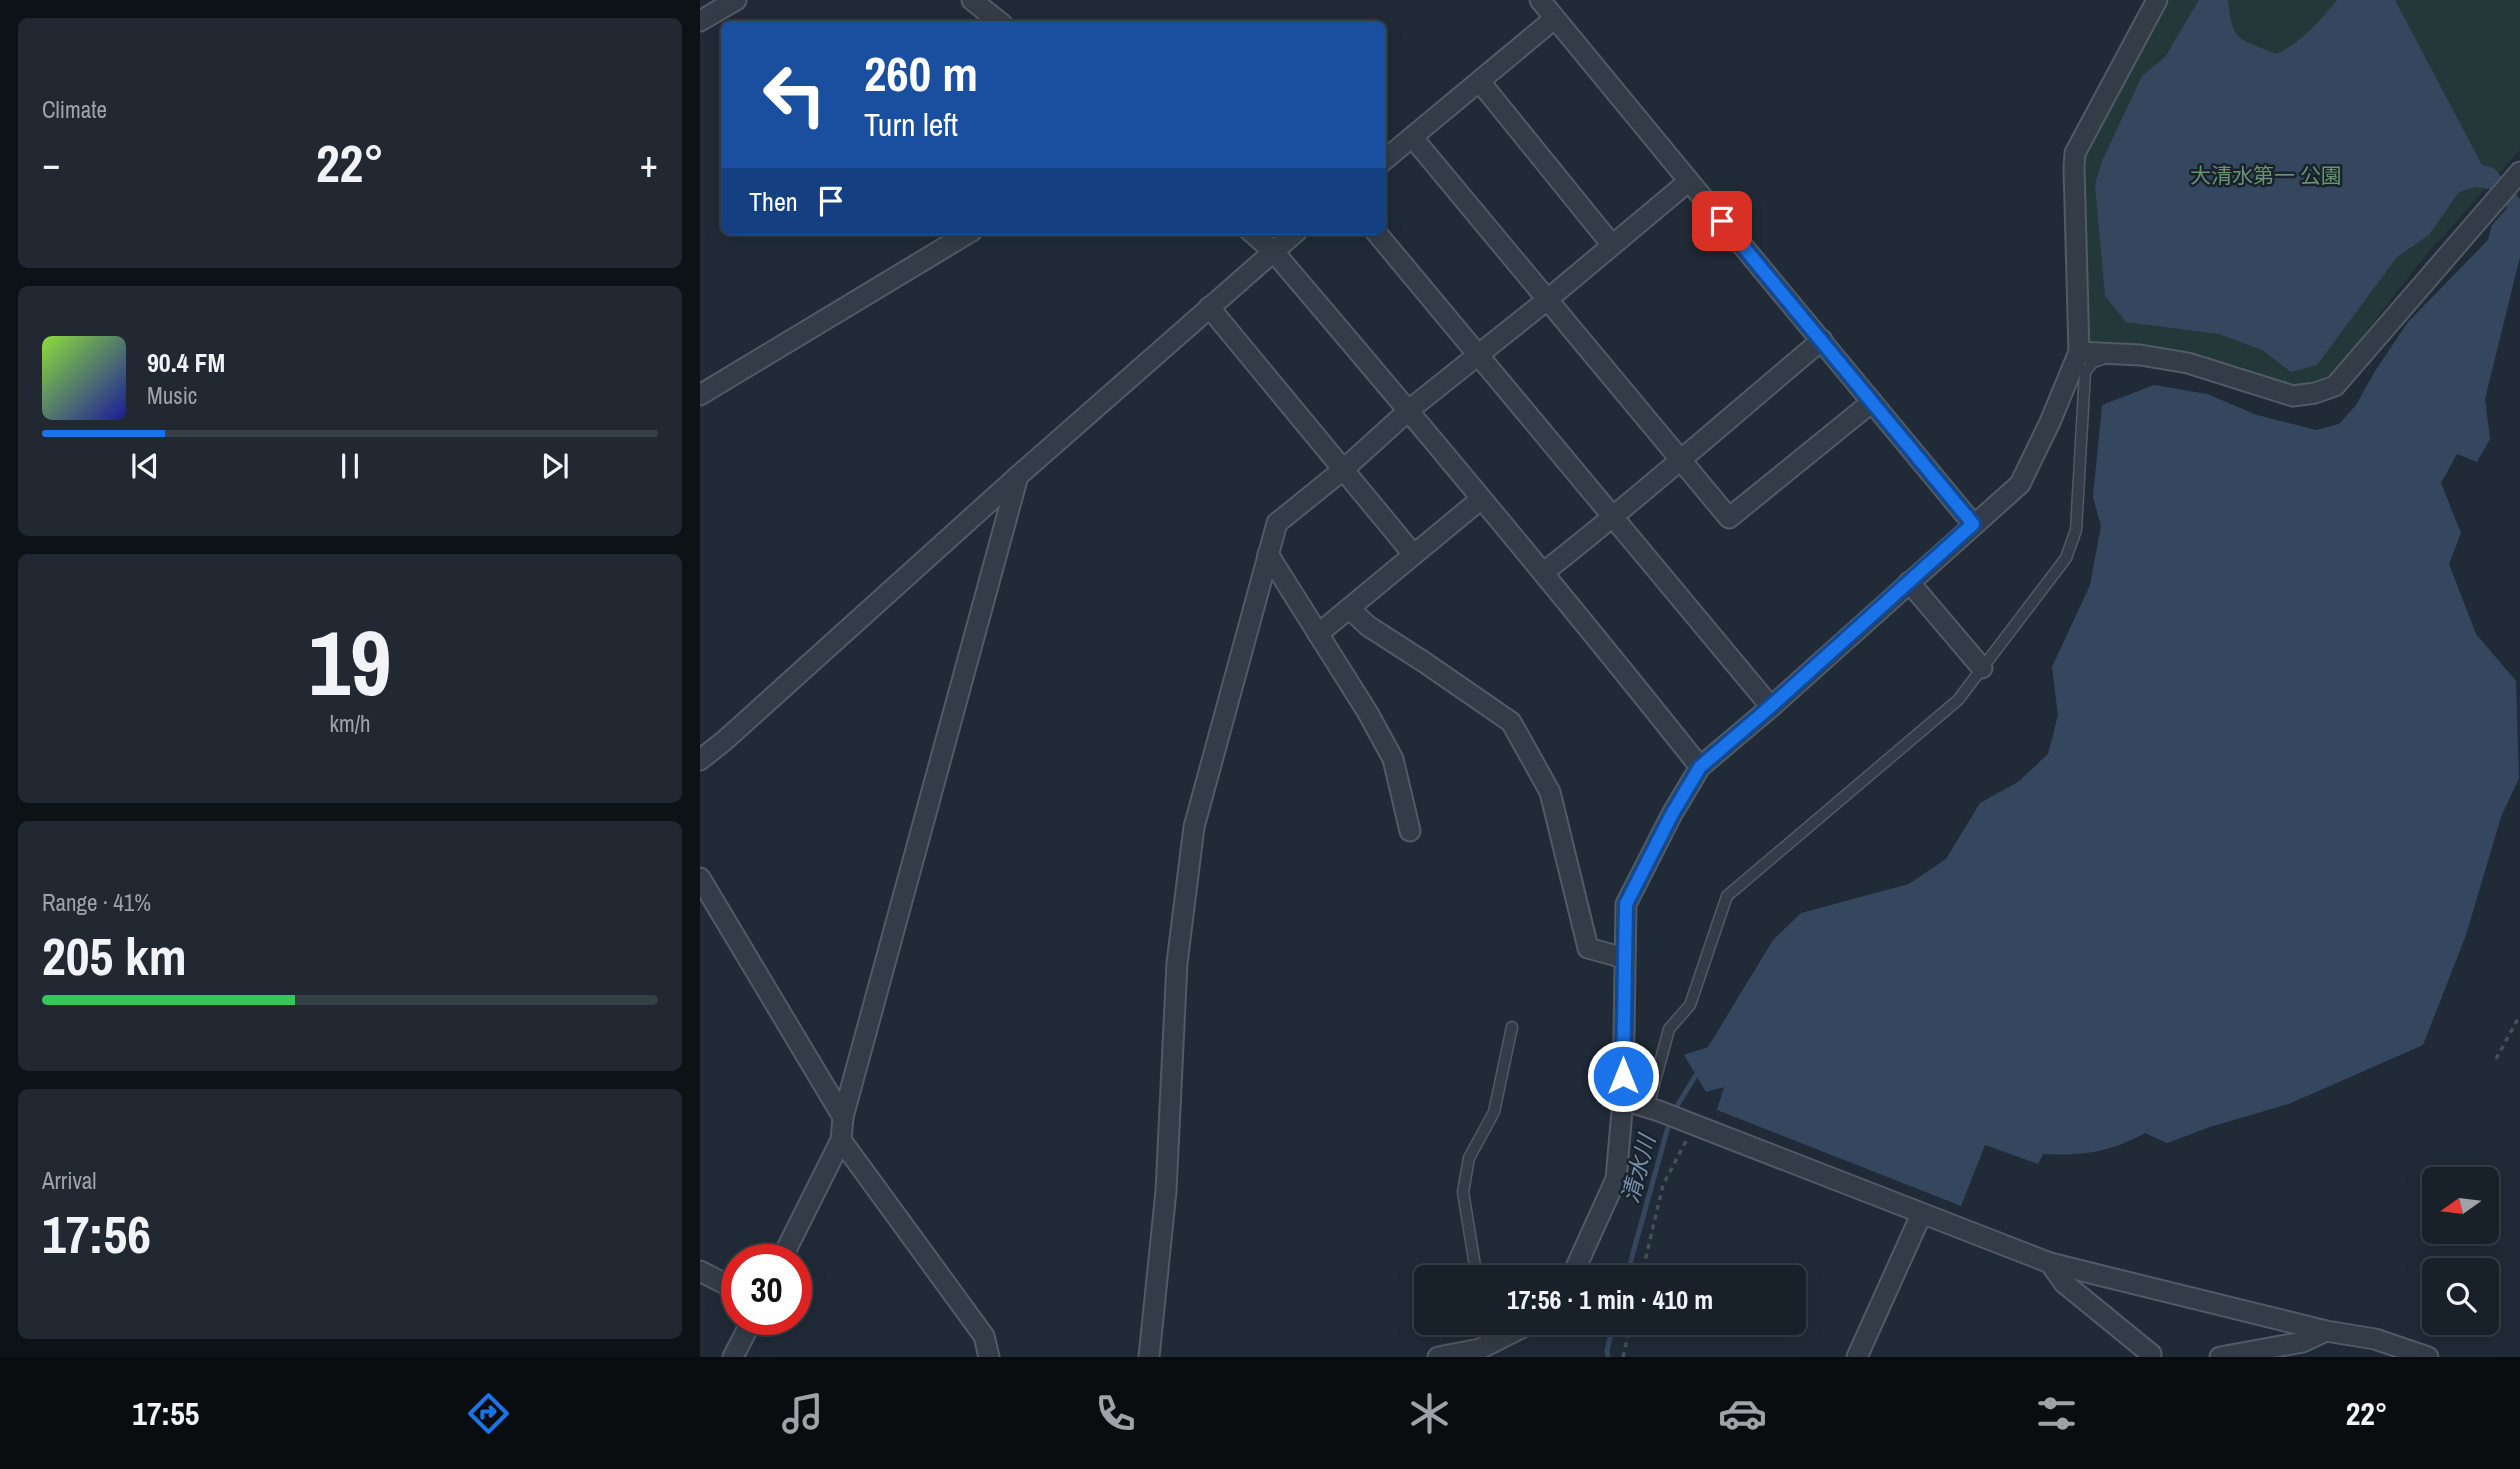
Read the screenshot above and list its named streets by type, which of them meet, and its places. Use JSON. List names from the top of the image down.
{
  "water": ["清水川"],
  "parks": ["大清水第一 公園"],
  "north": "left",
  "page": {
    "tile": [
      "Climate",
      ["19", "km/h"],
      ["Range · 41%", "205 km"],
      ["Arrival", "17:56"]
    ],
    "turn": ["260 m", "Turn left"],
    "heat": ["−", "22°", "+"],
    "then": "Then",
    "song": ["90.4 FM", "Music"],
    "limit": "30",
    "trip": "17:56 · 1 min · 410 m",
    "tabs": ["17:55", "22°"]
  }
}
